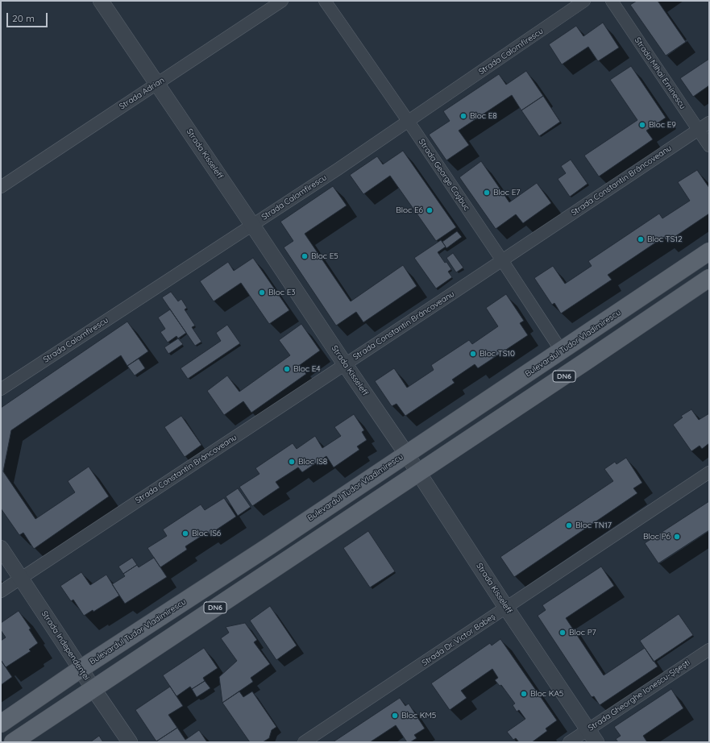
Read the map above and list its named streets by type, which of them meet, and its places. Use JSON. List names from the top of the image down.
{
  "streets": {
    "main road": ["Bulevardul Tudor Vladimirescu", "DN6"],
    "street": [
      "Strada Calomfirescu",
      "Strada Mihai Eminescu",
      "Strada Adrian",
      "Strada Kisseleff",
      "Strada George Coșbuc",
      "Strada Constantin Brâncoveanu",
      "Strada Dr. Victor Babeș",
      "Strada Independenței",
      "Strada Gheorghe Ionescu-Șișești"
    ]
  },
  "crossings": [
    ["Strada Calomfirescu", "Strada Kisseleff"],
    ["Strada Calomfirescu", "Strada George Coșbuc"],
    ["Strada Mihai Eminescu", "Strada Constantin Brâncoveanu"],
    ["Strada Adrian", "Strada Kisseleff"],
    ["Strada Kisseleff", "Strada Constantin Brâncoveanu"],
    ["Strada Kisseleff", "Bulevardul Tudor Vladimirescu"],
    ["Strada Kisseleff", "DN6"],
    ["Strada Kisseleff", "Strada Dr. Victor Babeș"],
    ["Strada Kisseleff", "Strada Gheorghe Ionescu-Șișești"],
    ["Strada George Coșbuc", "Strada Constantin Brâncoveanu"],
    ["Strada George Coșbuc", "Bulevardul Tudor Vladimirescu"],
    ["Strada Constantin Brâncoveanu", "Strada Independenței"],
    ["Bulevardul Tudor Vladimirescu", "Strada Independenței"],
    ["DN6", "Strada Independenței"]
  ],
  "places": [
    "Bloc E8",
    "Bloc E9",
    "Bloc E7",
    "Bloc E6",
    "Bloc TS12",
    "Bloc E5",
    "Bloc E3",
    "Bloc TS10",
    "Bloc E4",
    "Bloc IS8",
    "Bloc TN17",
    "Bloc IS6",
    "Bloc P6",
    "Bloc P7",
    "Bloc KA5",
    "Bloc KM5"
  ],
  "scale_bar": "20 m"
}
